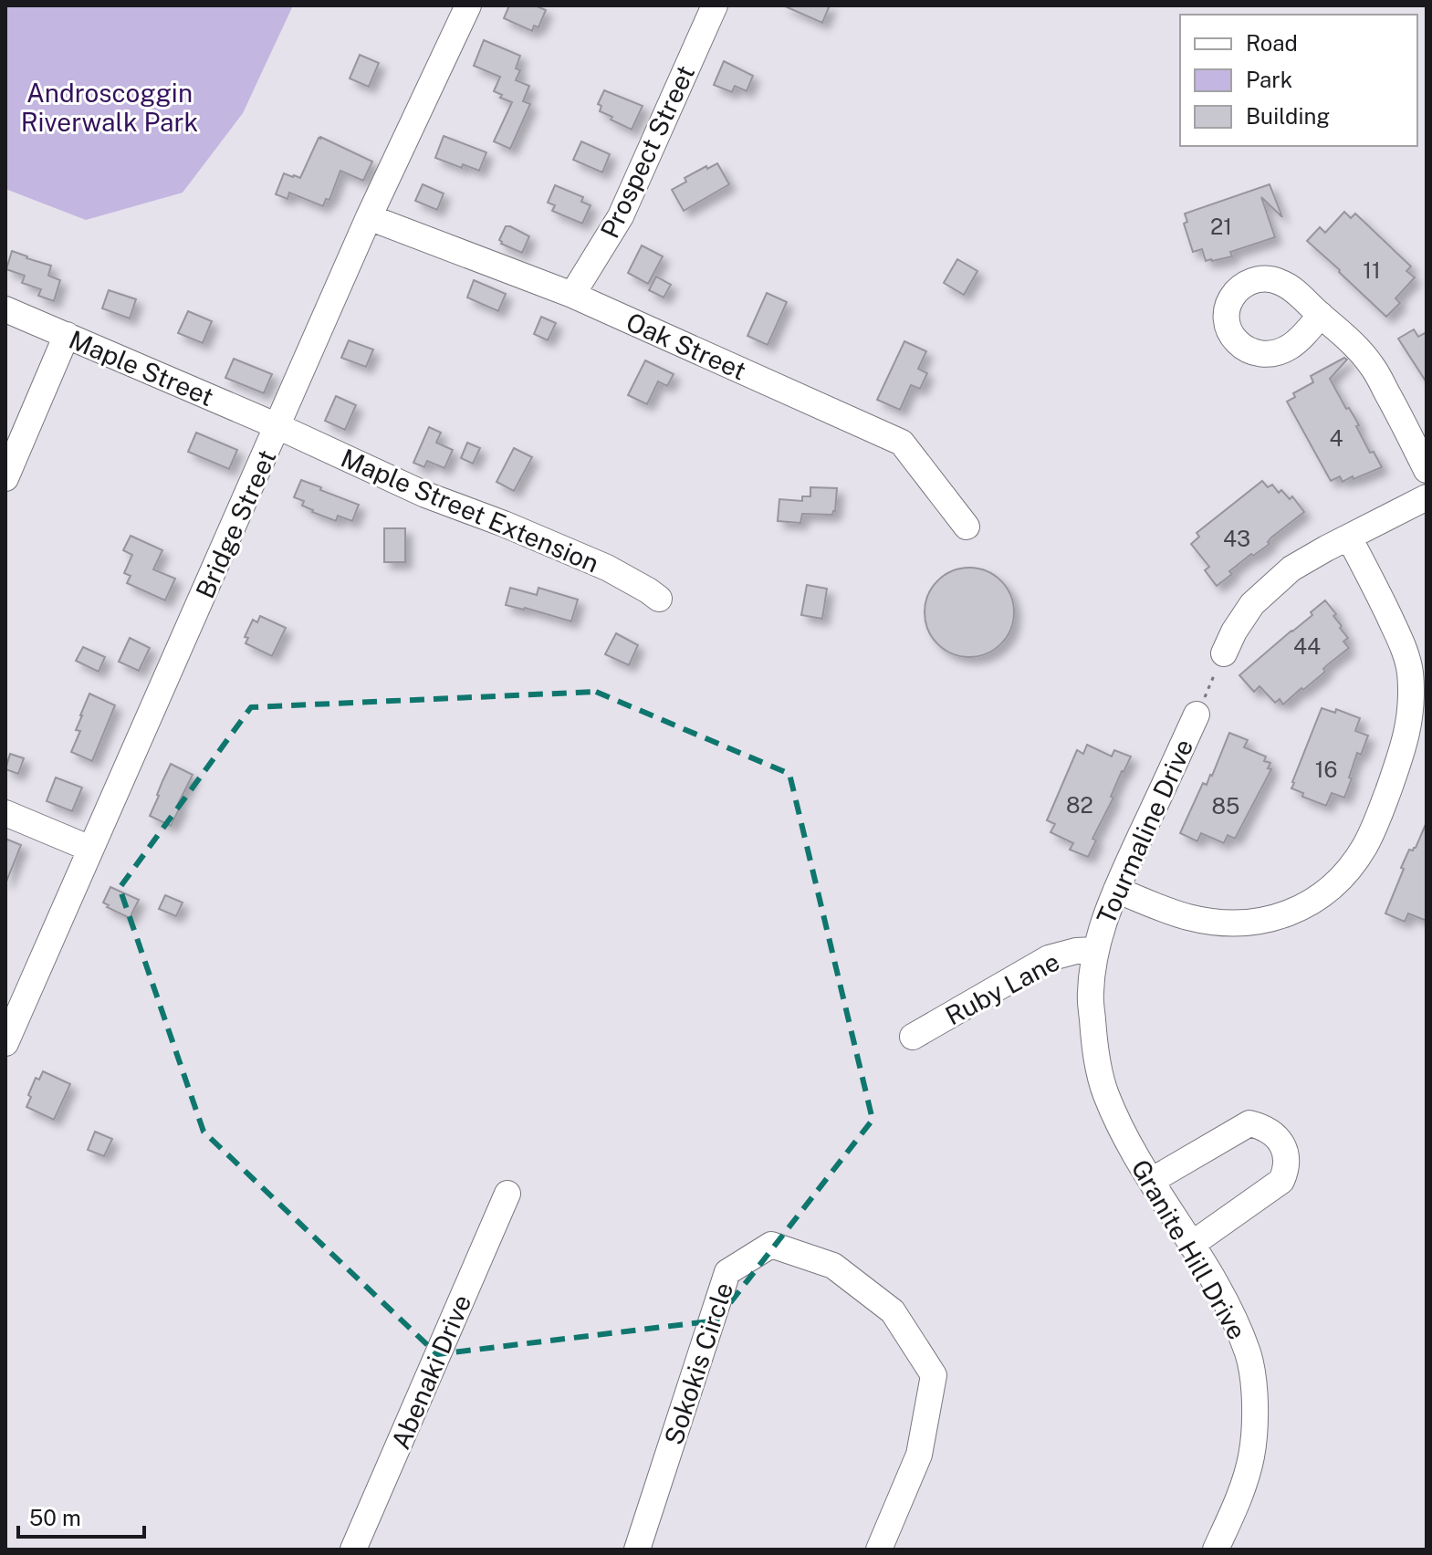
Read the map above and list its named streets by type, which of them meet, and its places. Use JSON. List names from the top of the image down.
{
  "streets": {
    "street": [
      "Prospect Street",
      "Oak Street",
      "Maple Street",
      "Maple Street Extension",
      "Bridge Street",
      "Tourmaline Drive",
      "Ruby Lane",
      "Granite Hill Drive",
      "Sokokis Circle",
      "Abenaki Drive"
    ]
  },
  "crossings": [
    ["Prospect Street", "Oak Street"],
    ["Oak Street", "Bridge Street"],
    ["Maple Street", "Maple Street Extension"],
    ["Maple Street", "Bridge Street"],
    ["Maple Street Extension", "Bridge Street"],
    ["Tourmaline Drive", "Ruby Lane"],
    ["Tourmaline Drive", "Granite Hill Drive"],
    ["Ruby Lane", "Granite Hill Drive"]
  ],
  "parks": ["Androscoggin Riverwalk Park"],
  "house_numbers": [
    "21",
    "11",
    "4",
    "43",
    "44",
    "16",
    "82",
    "85"
  ],
  "legend": ["Road", "Park", "Building"],
  "scale_bar": "50 m"
}
